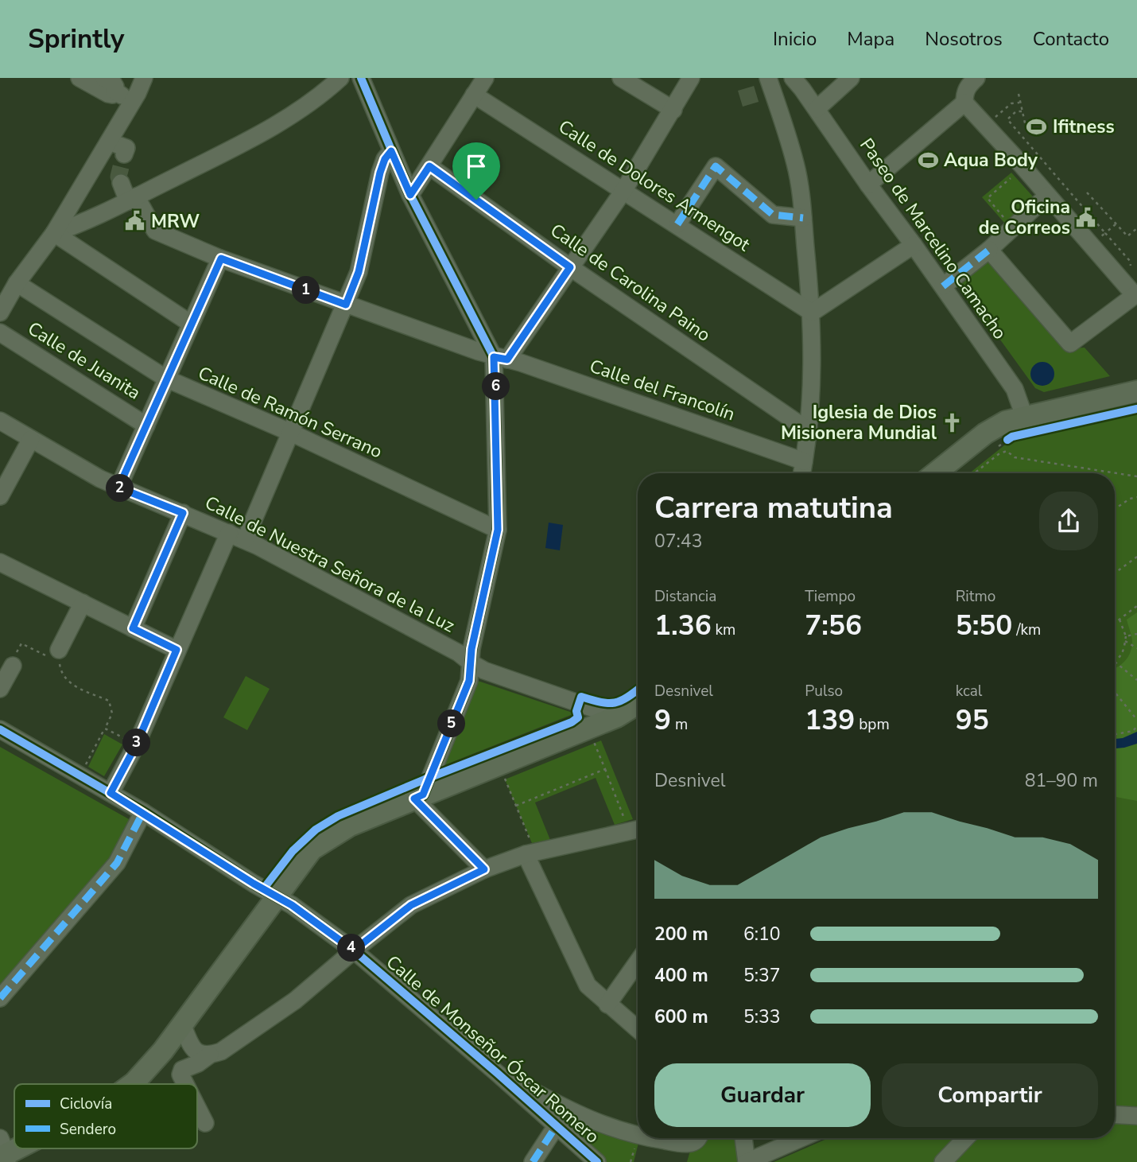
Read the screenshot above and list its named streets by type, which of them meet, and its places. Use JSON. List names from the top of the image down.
{
  "streets": {
    "street": [
      "Calle de Dolores Armengot",
      "Paseo de Marcelino Camacho",
      "Calle de Carolina Paino",
      "Calle de Juanita",
      "Calle del Francolín",
      "Calle de Ramón Serrano",
      "Calle de Nuestra Señora de la Luz",
      "Calle de Monseñor Óscar Romero"
    ]
  },
  "places": {
    "sports": ["Ifitness", "Aqua Body"],
    "public building": ["Oficina de Correos", "MRW"],
    "church": ["Iglesia de Dios Misionera Mundial"]
  },
  "legend": ["Ciclovía", "Sendero"],
  "page": {
    "header": "Sprintly",
    "nav": [
      "Inicio",
      "Mapa",
      "Nosotros",
      "Contacto"
    ],
    "pins": [
      "1",
      "6",
      "2",
      "5",
      "3",
      "4"
    ],
    "heading": ["Carrera matutina", "07:43"],
    "stats": [
      ["Distancia", "1.36 km"],
      ["Tiempo", "7:56"],
      ["Ritmo", "5:50 /km"],
      ["Desnivel", "9 m"],
      ["Pulso", "139 bpm"],
      ["kcal", "95"]
    ],
    "chart": ["Desnivel", "81–90 m"],
    "list": [
      {
        "name": "200 m",
        "note": "6:10"
      },
      {
        "name": "400 m",
        "note": "5:37"
      },
      {
        "name": "600 m",
        "note": "5:33"
      }
    ],
    "buttons": ["Guardar", "Compartir"]
  }
}
